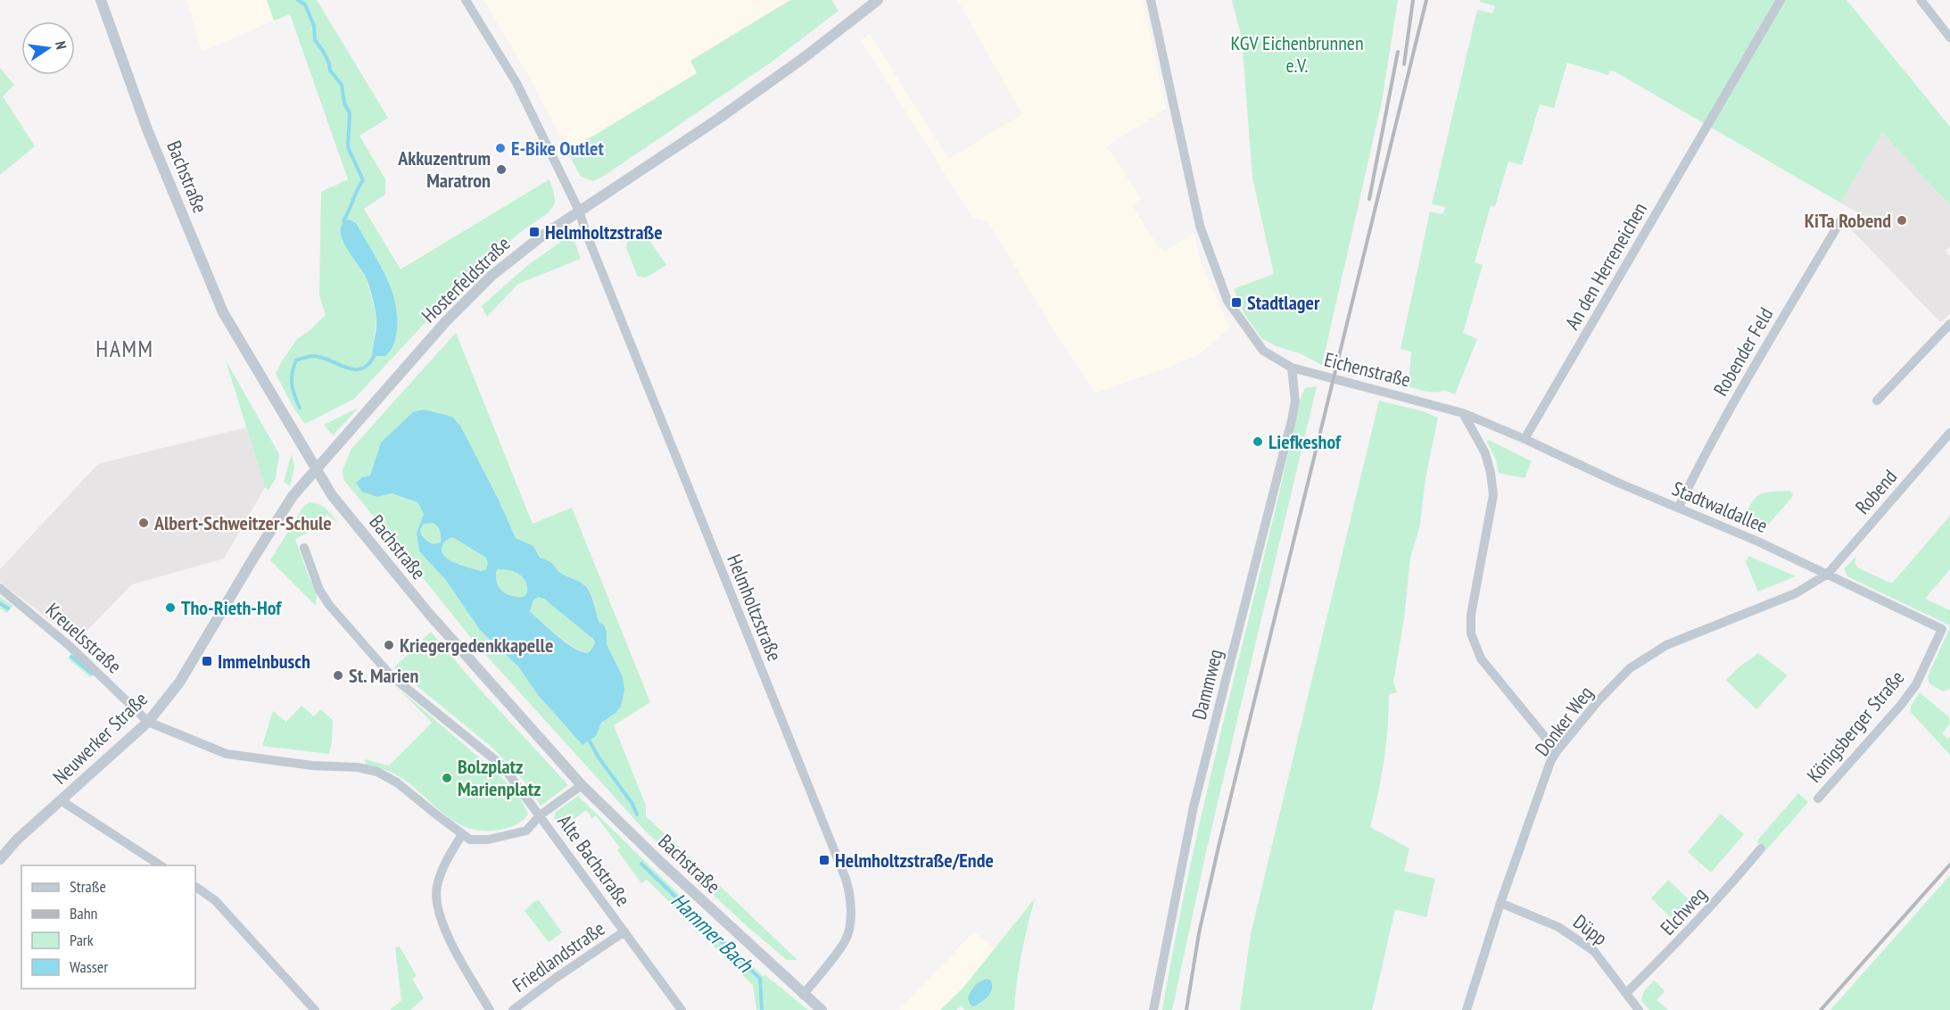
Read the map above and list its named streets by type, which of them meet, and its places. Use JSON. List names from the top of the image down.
{
  "streets": {
    "street": [
      "Bachstraße",
      "An den Herreneichen",
      "Hosterfeldstraße",
      "Robender Feld",
      "Eichenstraße",
      "Robend",
      "Stadtwaldallee",
      "Helmholtzstraße",
      "Kreuelsstraße",
      "Dammweg",
      "Donker Weg",
      "Königsberger Straße",
      "Neuwerker Straße",
      "Alte Bachstraße",
      "Elchweg",
      "Düpp",
      "Friedlandstraße"
    ]
  },
  "crossings": [
    ["Bachstraße", "Hosterfeldstraße"],
    ["Bachstraße", "Helmholtzstraße"],
    ["Bachstraße", "Neuwerker Straße"],
    ["An den Herreneichen", "Stadtwaldallee"],
    ["Hosterfeldstraße", "Helmholtzstraße"],
    ["Hosterfeldstraße", "Neuwerker Straße"],
    ["Robender Feld", "Stadtwaldallee"],
    ["Eichenstraße", "Stadtwaldallee"],
    ["Eichenstraße", "Dammweg"],
    ["Robend", "Stadtwaldallee"],
    ["Robend", "Donker Weg"],
    ["Stadtwaldallee", "Donker Weg"],
    ["Stadtwaldallee", "Königsberger Straße"],
    ["Kreuelsstraße", "Neuwerker Straße"],
    ["Donker Weg", "Düpp"],
    ["Alte Bachstraße", "Friedlandstraße"],
    ["Elchweg", "Düpp"]
  ],
  "districts": ["HAMM"],
  "water": ["Hammer Bach"],
  "parks": ["KGV Eichenbrunnen e.V."],
  "places": {
    "other": [
      "E-Bike Outlet",
      "Akkuzentrum Maratron",
      "KiTa Robend",
      "Liefkeshof",
      "Albert-Schweitzer-Schule",
      "Tho-Rieth-Hof",
      "Kriegergedenkkapelle",
      "St. Marien",
      "Bolzplatz Marienplatz"
    ],
    "transit": [
      "Helmholtzstraße",
      "Stadtlager",
      "Immelnbusch",
      "Helmholtzstraße/Ende"
    ]
  },
  "legend": [
    "Straße",
    "Bahn",
    "Park",
    "Wasser"
  ],
  "north": "right"
}
